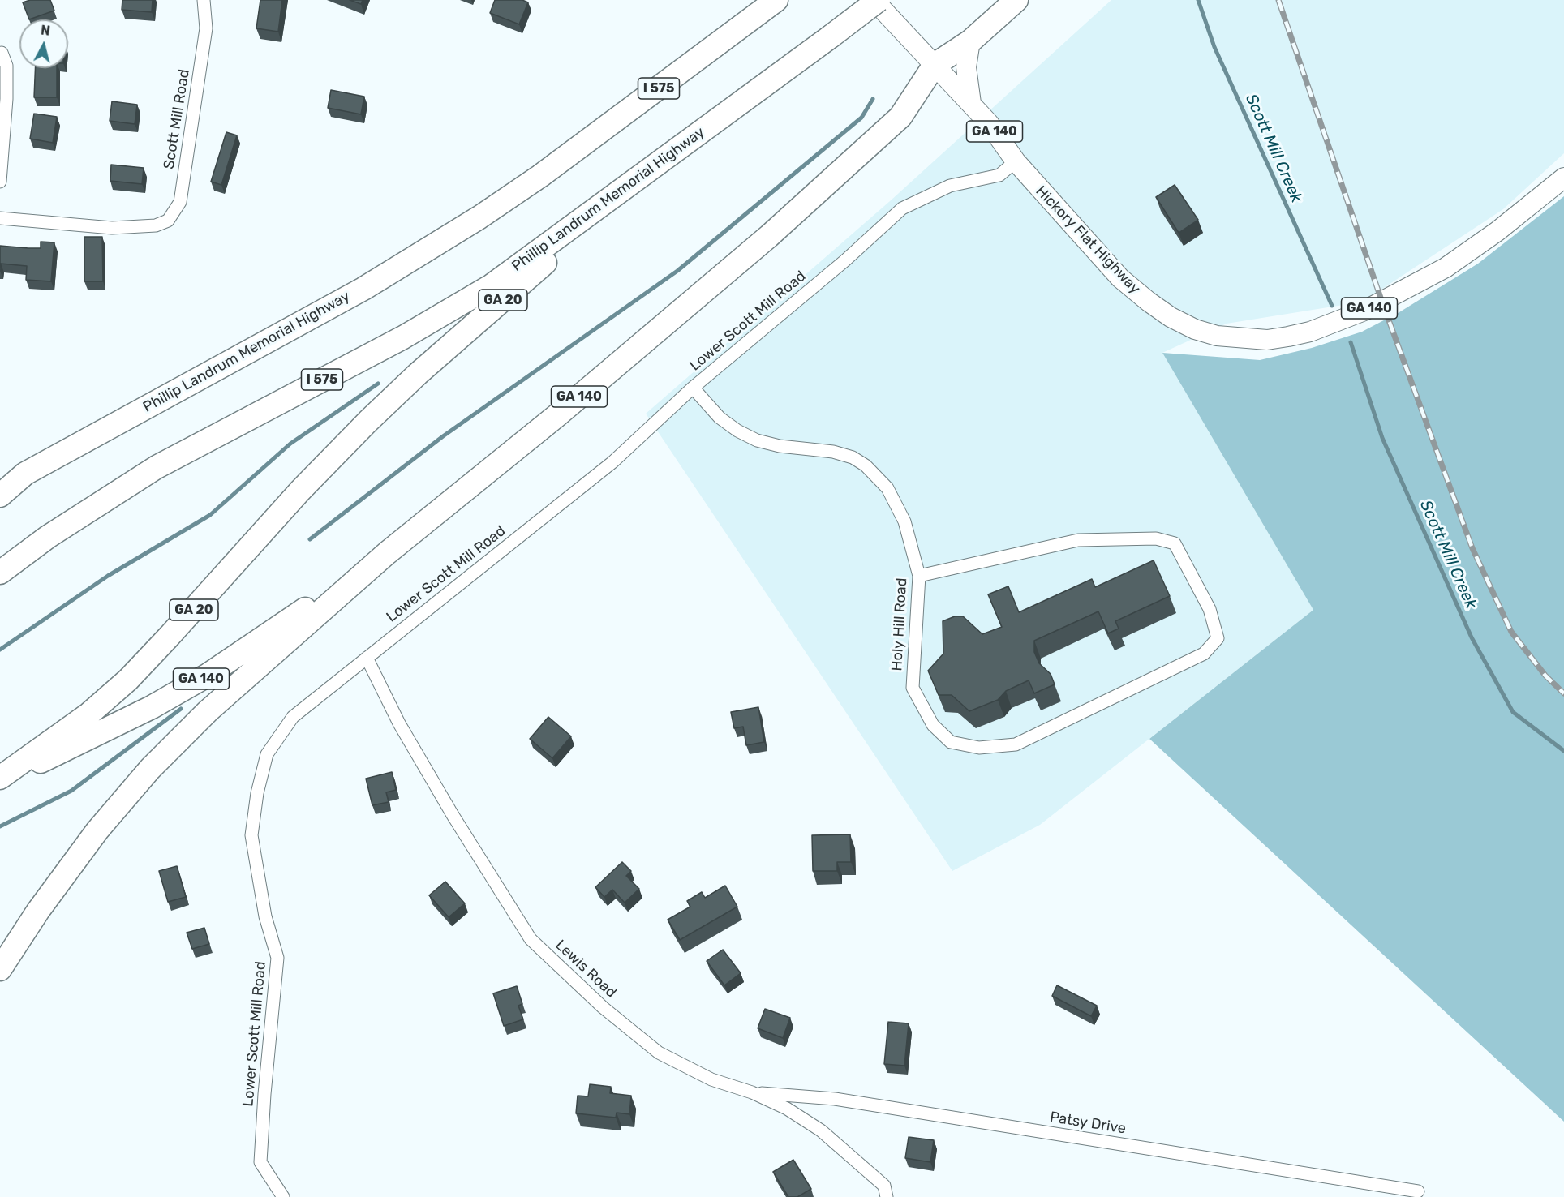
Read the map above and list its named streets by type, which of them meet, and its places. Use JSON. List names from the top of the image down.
{
  "streets": {
    "highway": [
      "I 575",
      "GA 140",
      "Phillip Landrum Memorial Highway",
      "GA 20"
    ],
    "main road": ["Hickory Flat Highway"],
    "street": [
      "Scott Mill Road",
      "Lower Scott Mill Road",
      "Holy Hill Road",
      "Lewis Road",
      "Patsy Drive"
    ]
  },
  "crossings": [
    ["GA 140", "Hickory Flat Highway"],
    ["GA 140", "GA 20"],
    ["Phillip Landrum Memorial Highway", "GA 20"],
    ["Hickory Flat Highway", "Lower Scott Mill Road"],
    ["Lower Scott Mill Road", "Holy Hill Road"],
    ["Lower Scott Mill Road", "Lewis Road"],
    ["Lewis Road", "Patsy Drive"]
  ],
  "water": ["Scott Mill Creek"],
  "north": "top"
}
